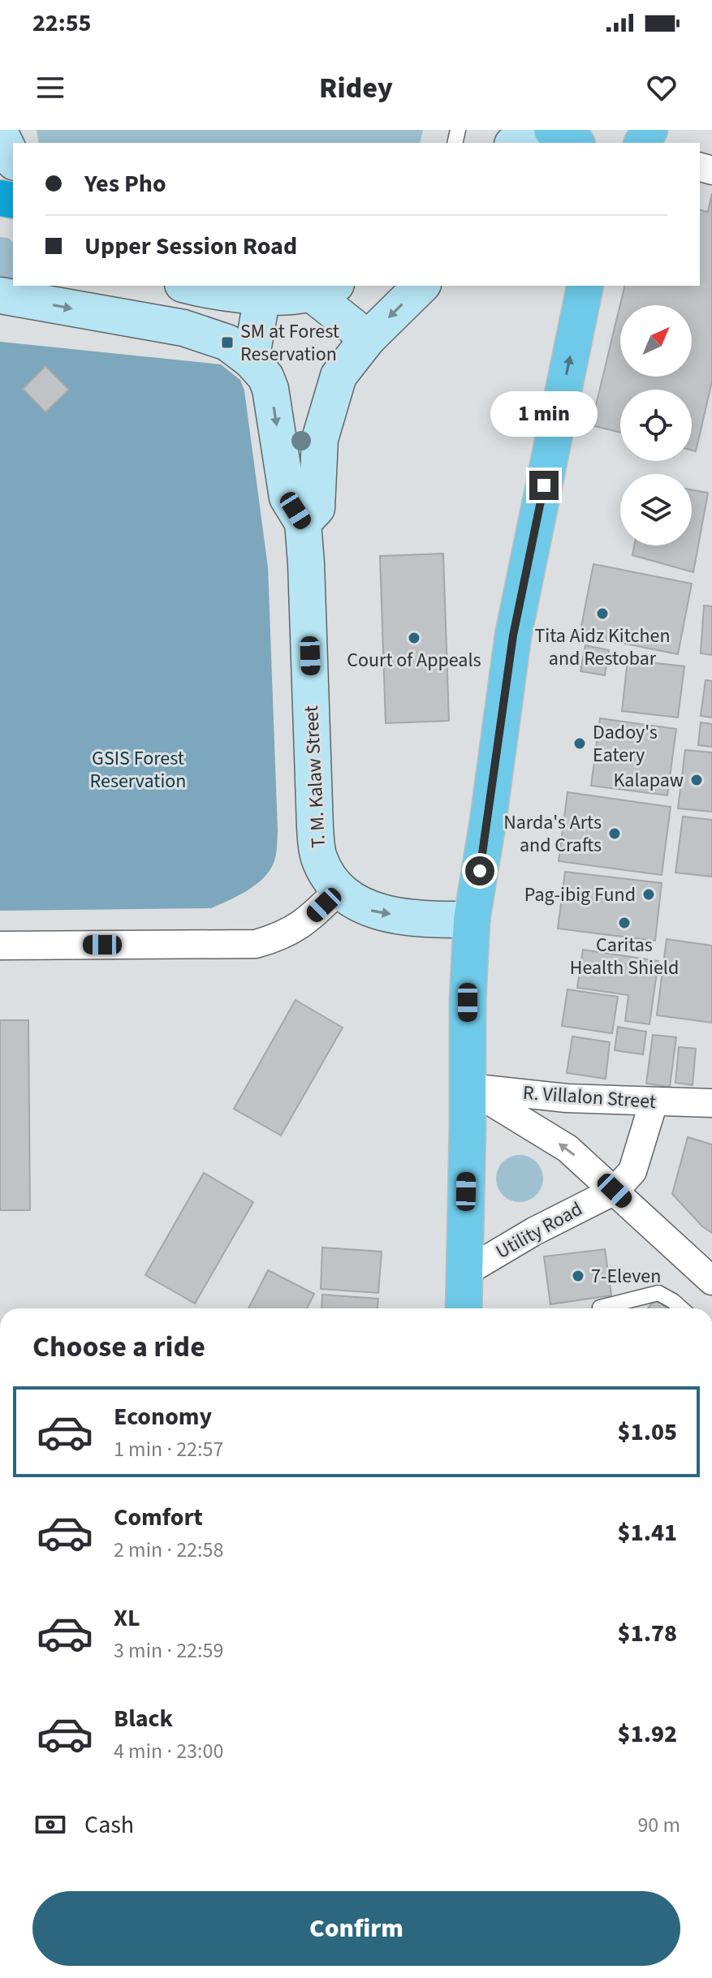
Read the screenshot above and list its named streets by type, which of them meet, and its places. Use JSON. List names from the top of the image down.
{
  "streets": {
    "main road": ["T. M. Kalaw Street"],
    "street": ["R. Villalon Street", "Utility Road"]
  },
  "one_way": ["T. M. Kalaw Street"],
  "parks": ["GSIS Forest Reservation"],
  "places": {
    "transit": ["SM at Forest Reservation"],
    "other": [
      "Tita Aidz Kitchen and Restobar",
      "Court of Appeals",
      "Dadoy's Eatery",
      "Kalapaw",
      "Narda's Arts and Crafts",
      "Pag-ibig Fund",
      "Caritas Health Shield",
      "7-Eleven"
    ]
  },
  "north": "top right",
  "page": {
    "status": "22:55",
    "header": "Ridey",
    "banner": ["Yes Pho", "Upper Session Road"],
    "bubble": "1 min",
    "heading": "Choose a ride",
    "list": [
      {
        "name": "Economy",
        "note": "1 min · 22:57",
        "value": "$1.05"
      },
      {
        "name": "Comfort",
        "note": "2 min · 22:58",
        "value": "$1.41"
      },
      {
        "name": "XL",
        "note": "3 min · 22:59",
        "value": "$1.78"
      },
      {
        "name": "Black",
        "note": "4 min · 23:00",
        "value": "$1.92"
      }
    ],
    "pay": ["Cash", "90 m"],
    "buttons": "Confirm"
  }
}
